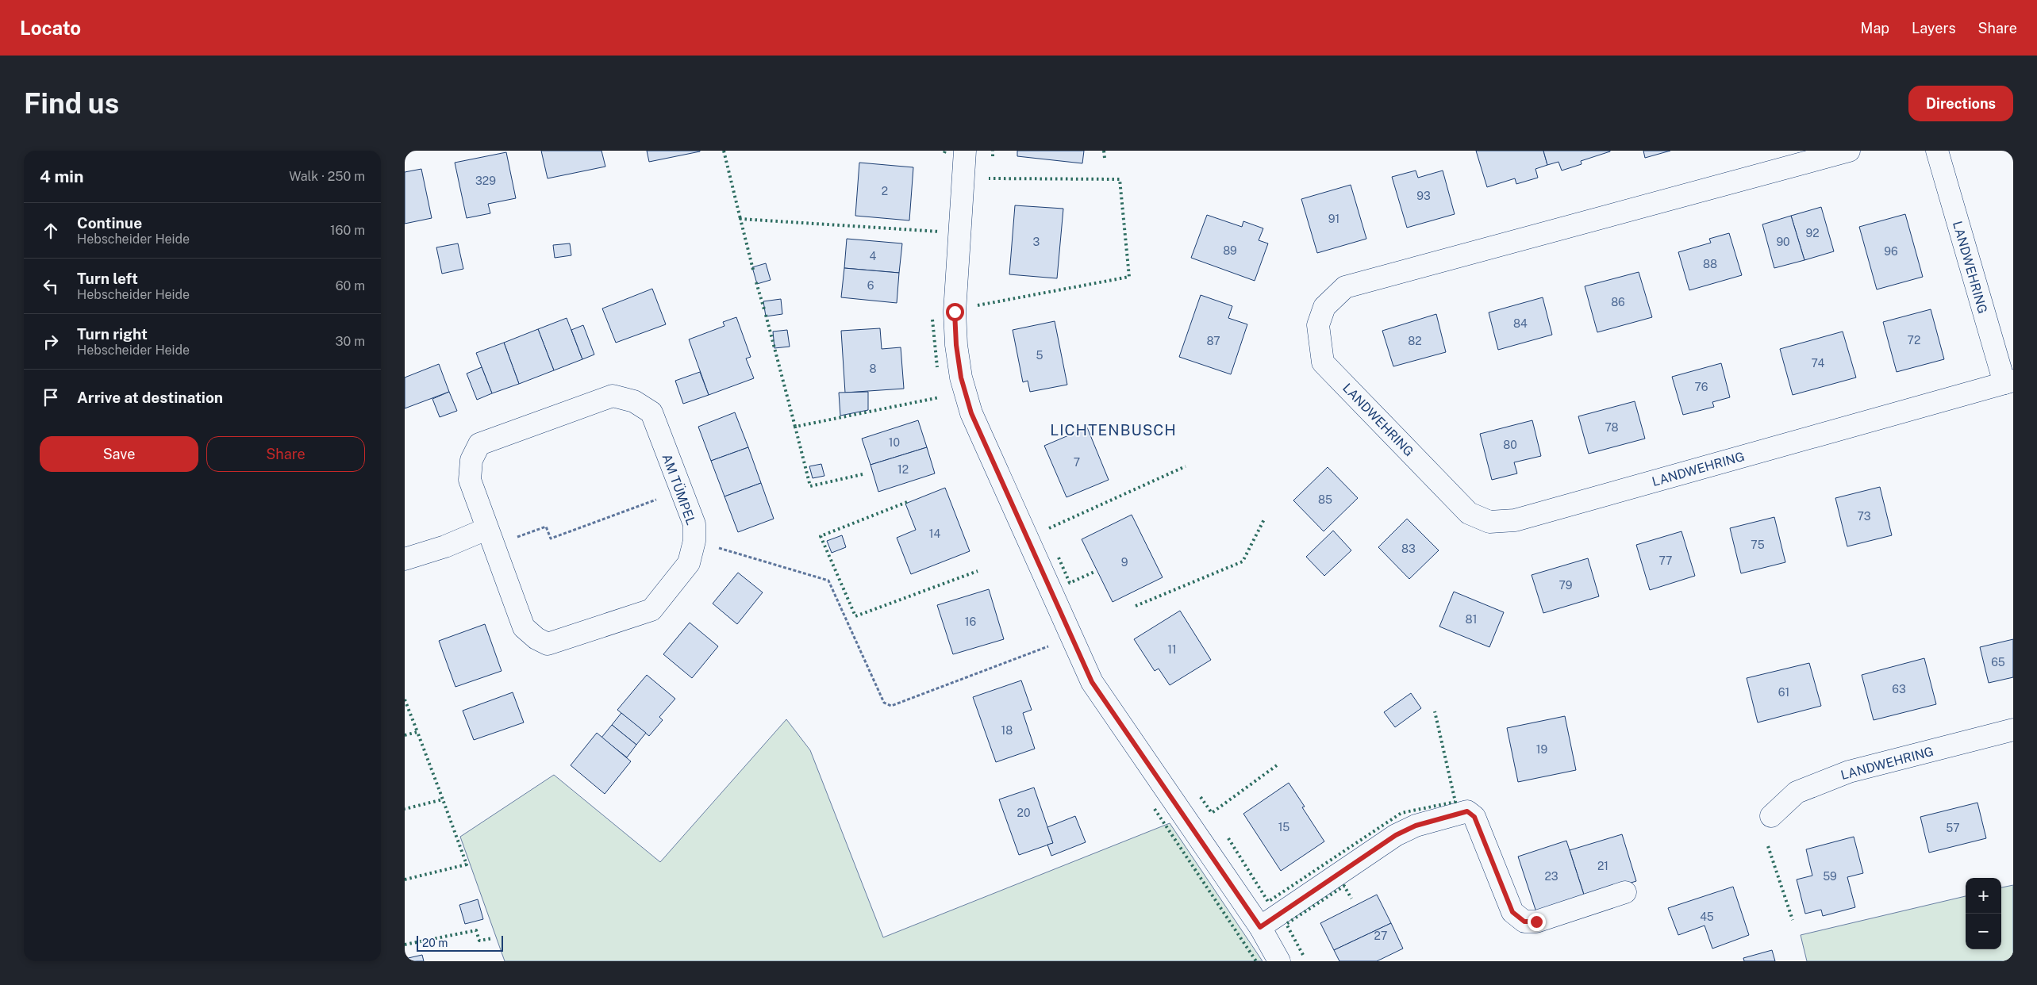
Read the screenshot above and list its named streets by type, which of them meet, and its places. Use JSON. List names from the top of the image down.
{
  "streets": {
    "street": ["LANDWEHRING", "AM TÜMPEL"]
  },
  "districts": ["LICHTENBUSCH"],
  "house_numbers": [
    "329",
    "2",
    "93",
    "91",
    "92",
    "3",
    "90",
    "89",
    "96",
    "4",
    "88",
    "6",
    "86",
    "84",
    "72",
    "87",
    "82",
    "5",
    "74",
    "8",
    "76",
    "78",
    "10",
    "80",
    "7",
    "12",
    "85",
    "73",
    "14",
    "75",
    "83",
    "77",
    "9",
    "79",
    "81",
    "16",
    "11",
    "65",
    "63",
    "61",
    "18",
    "19",
    "20",
    "15",
    "57",
    "21",
    "23",
    "59",
    "45",
    "27"
  ],
  "scale_bar": "20 m",
  "page": {
    "header": "Locato",
    "nav": ["Map", "Layers", "Share"],
    "buttons": [
      "Directions",
      ["Save", "Share"]
    ],
    "title": "Find us",
    "heading": ["4 min", "Walk · 250 m"],
    "list": [
      ["Continue", "Hebscheider Heide", "160 m"],
      ["Turn left", "Hebscheider Heide", "60 m"],
      ["Turn right", "Hebscheider Heide", "30 m"],
      "Arrive at destination"
    ],
    "map_buttons": ["+", "−"],
    "scale": "20 m"
  }
}
